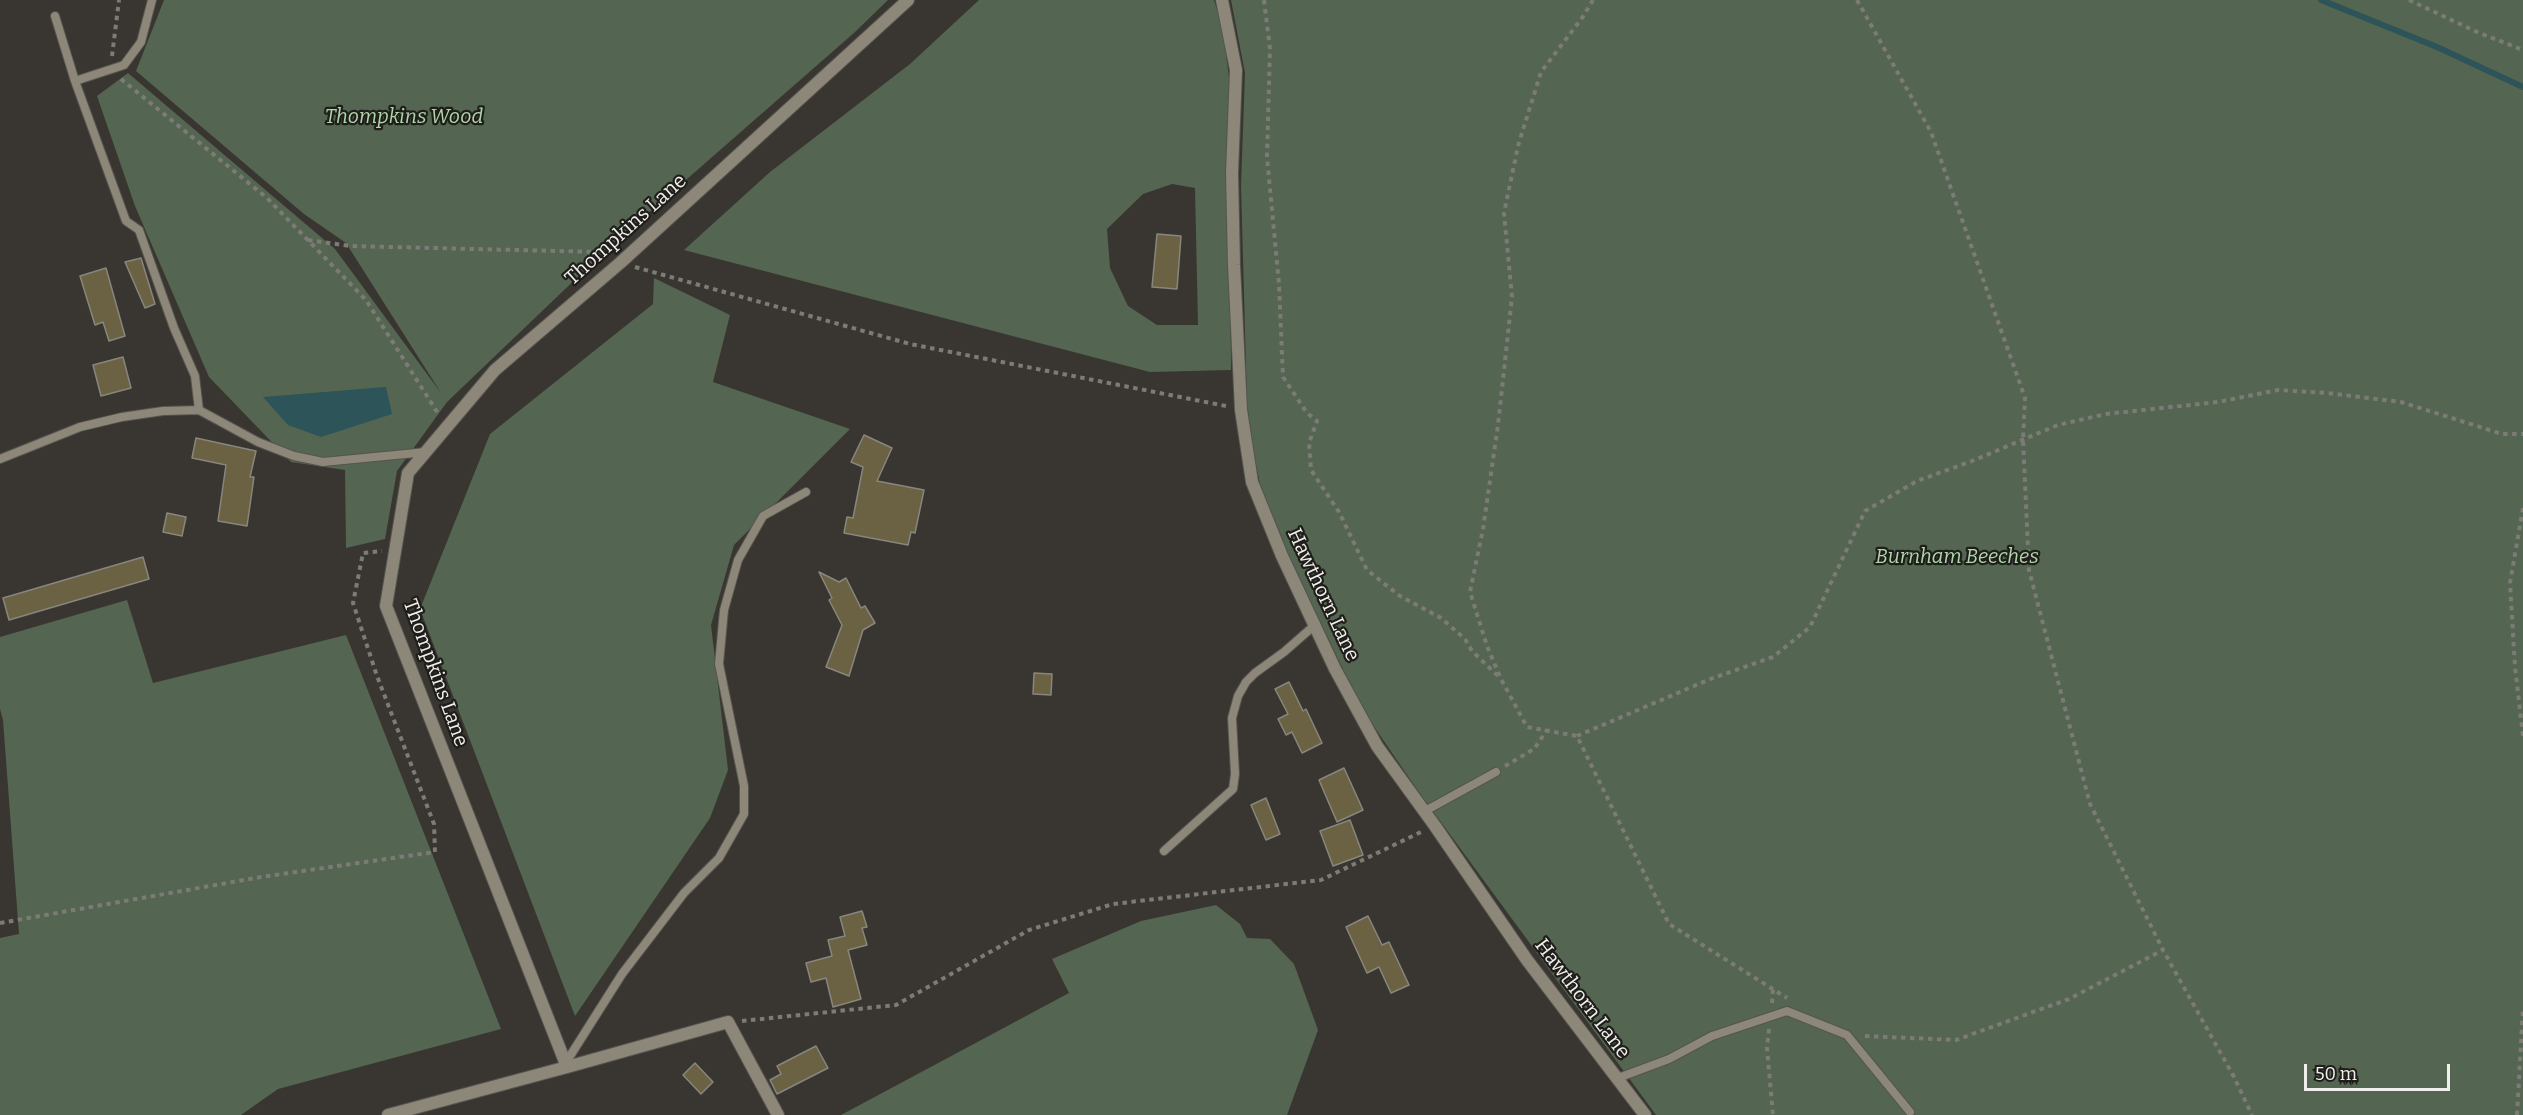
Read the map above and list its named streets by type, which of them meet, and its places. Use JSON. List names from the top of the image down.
{
  "streets": {
    "street": ["Thompkins Lane", "Hawthorn Lane"]
  },
  "parks": ["Thompkins Wood", "Burnham Beeches"],
  "scale_bar": "50 m"
}
